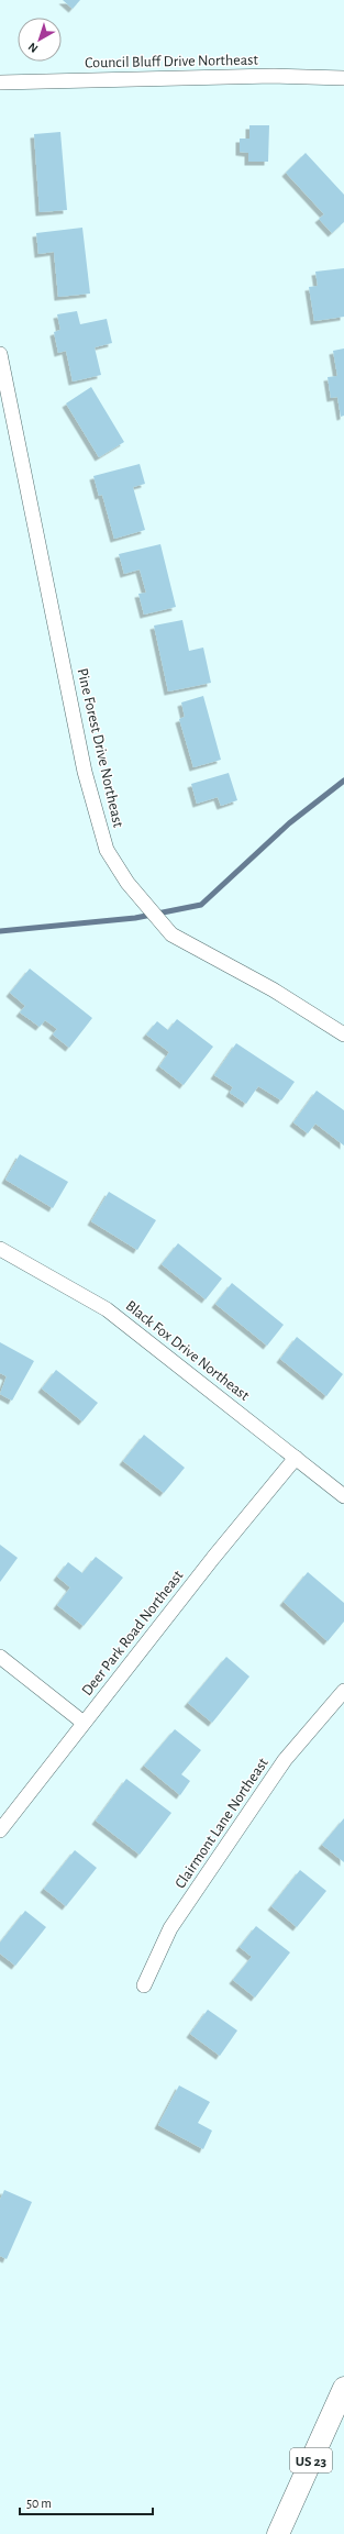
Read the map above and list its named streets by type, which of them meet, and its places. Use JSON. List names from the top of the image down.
{
  "streets": {
    "main road": ["US 23"],
    "street": [
      "Council Bluff Drive Northeast",
      "Pine Forest Drive Northeast",
      "Black Fox Drive Northeast",
      "Deer Park Road Northeast",
      "Clairmont Lane Northeast"
    ]
  },
  "crossings": [
    ["Black Fox Drive Northeast", "Deer Park Road Northeast"]
  ],
  "scale_bar": "50 m",
  "north": "bottom left"
}
